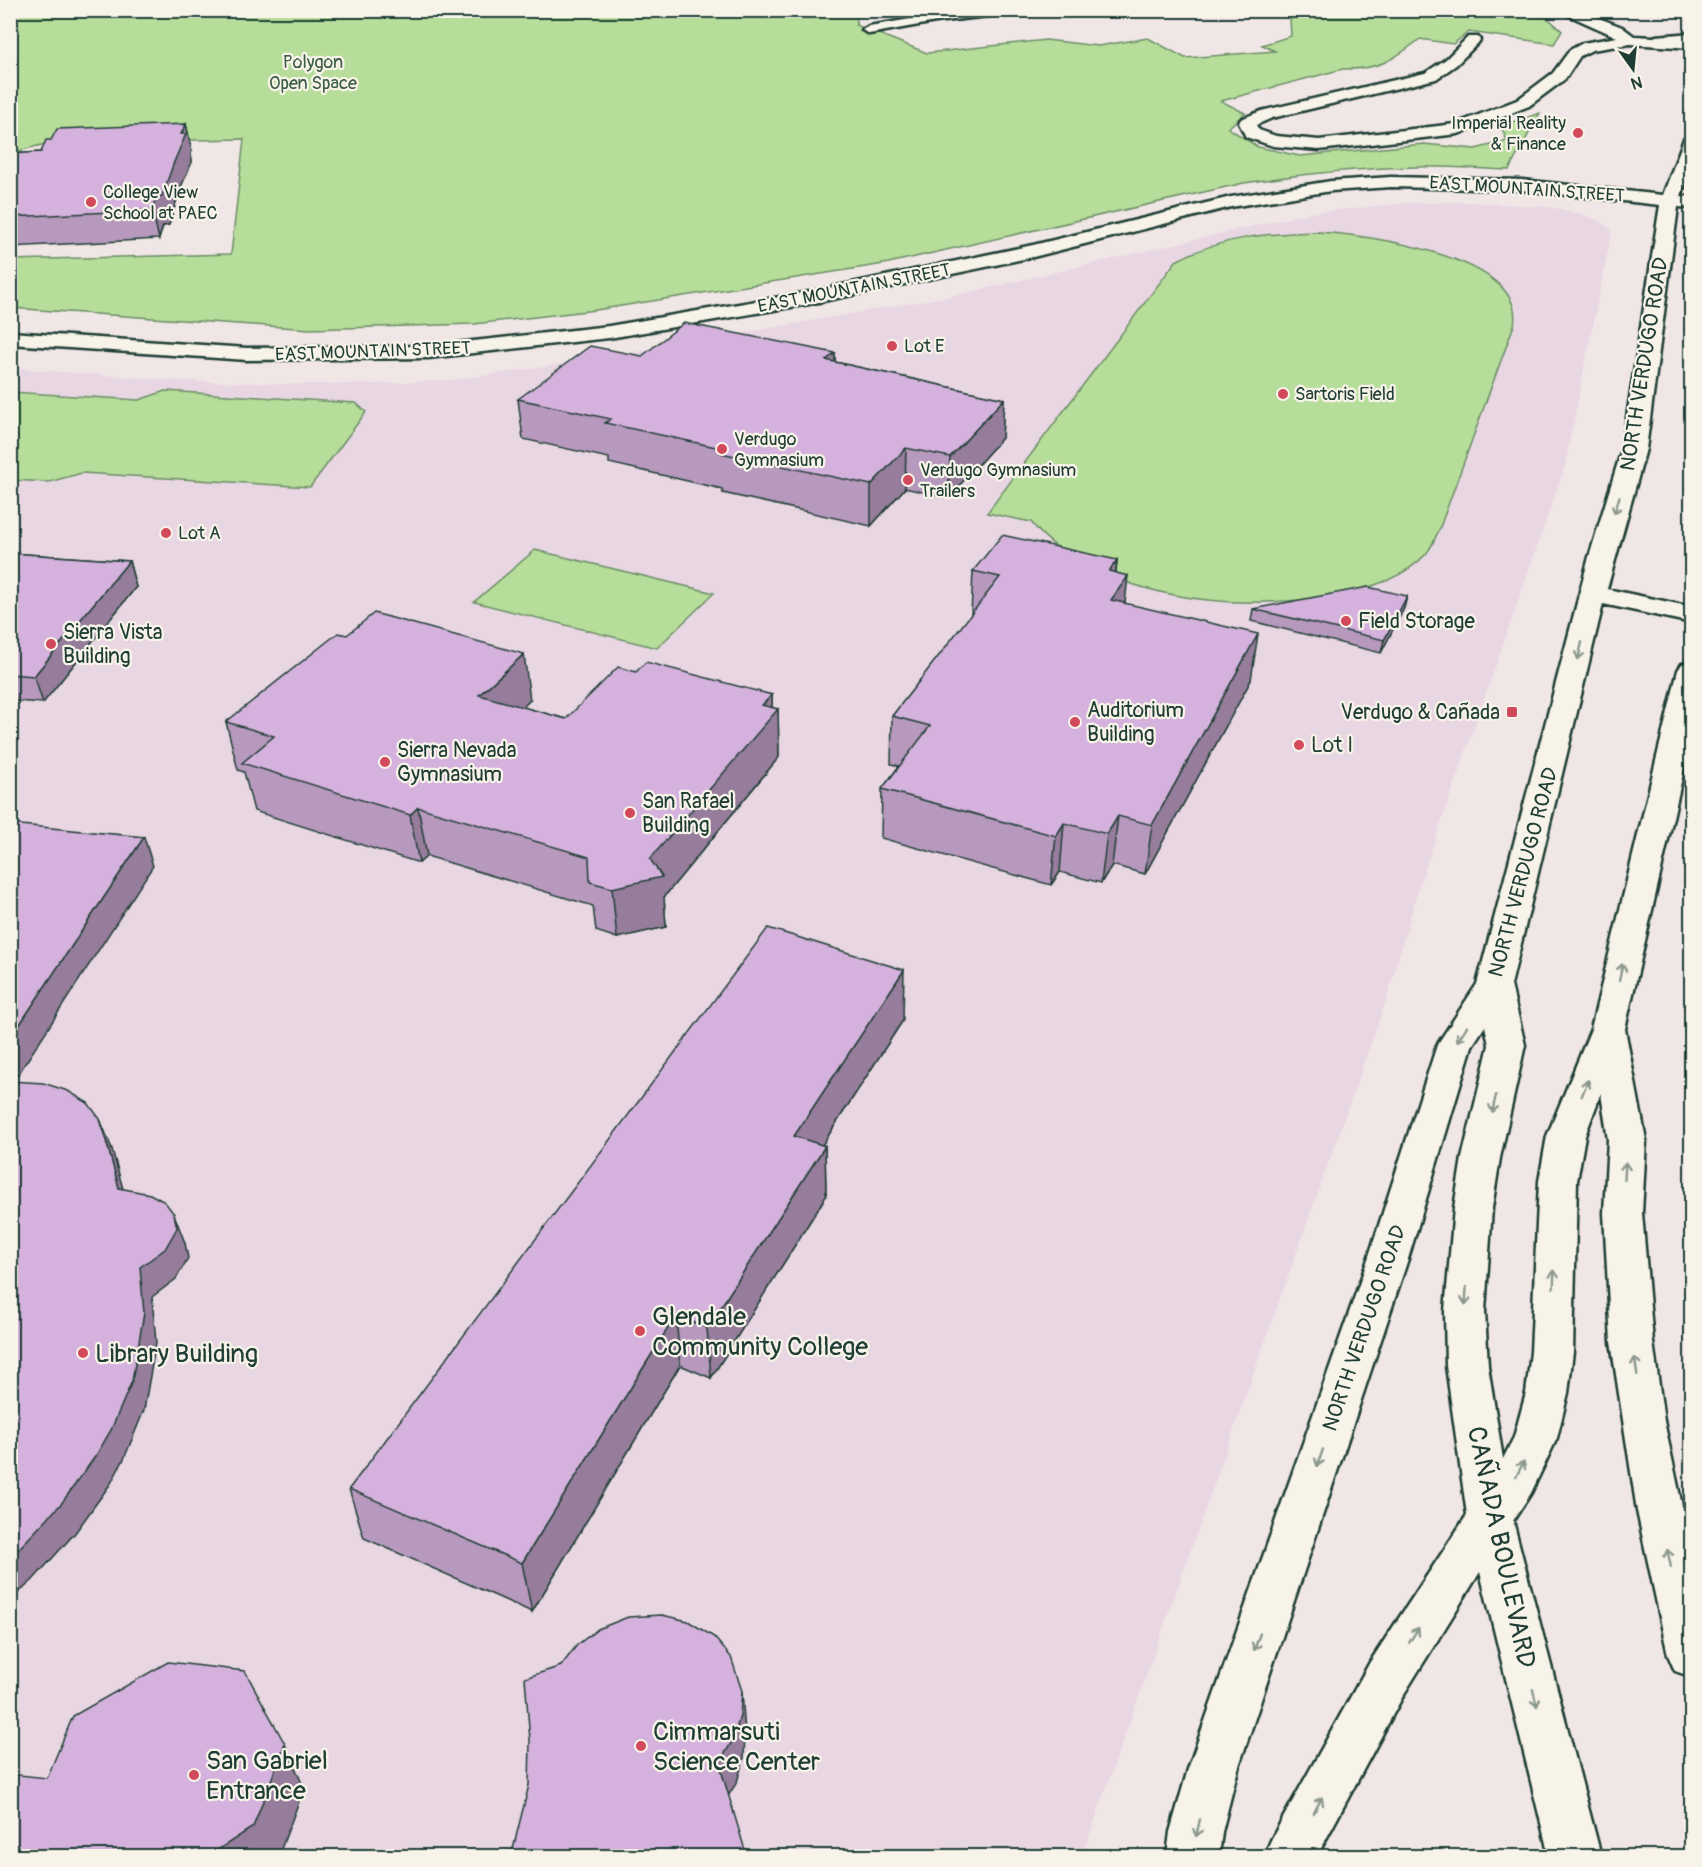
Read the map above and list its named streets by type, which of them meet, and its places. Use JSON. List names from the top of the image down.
{
  "streets": {
    "main road": ["EAST MOUNTAIN STREET", "NORTH VERDUGO ROAD", "CAÑADA BOULEVARD"]
  },
  "crossings": [
    ["EAST MOUNTAIN STREET", "NORTH VERDUGO ROAD"],
    ["NORTH VERDUGO ROAD", "CAÑADA BOULEVARD"]
  ],
  "parks": ["Polygon Open Space"],
  "places": {
    "other": [
      "Imperial Reality & Finance",
      "College View School at PAEC",
      "Lot E",
      "Sartoris Field",
      "Verdugo Gymnasium",
      "Verdugo Gymnasium Trailers",
      "Lot A",
      "Field Storage",
      "Sierra Vista Building",
      "Auditorium Building",
      "Lot I",
      "Sierra Nevada Gymnasium",
      "San Rafael Building",
      "Glendale Community College",
      "Library Building",
      "Cimmarsuti Science Center",
      "San Gabriel Entrance"
    ],
    "transit": ["Verdugo & Cañada"]
  },
  "north": "bottom"
}
